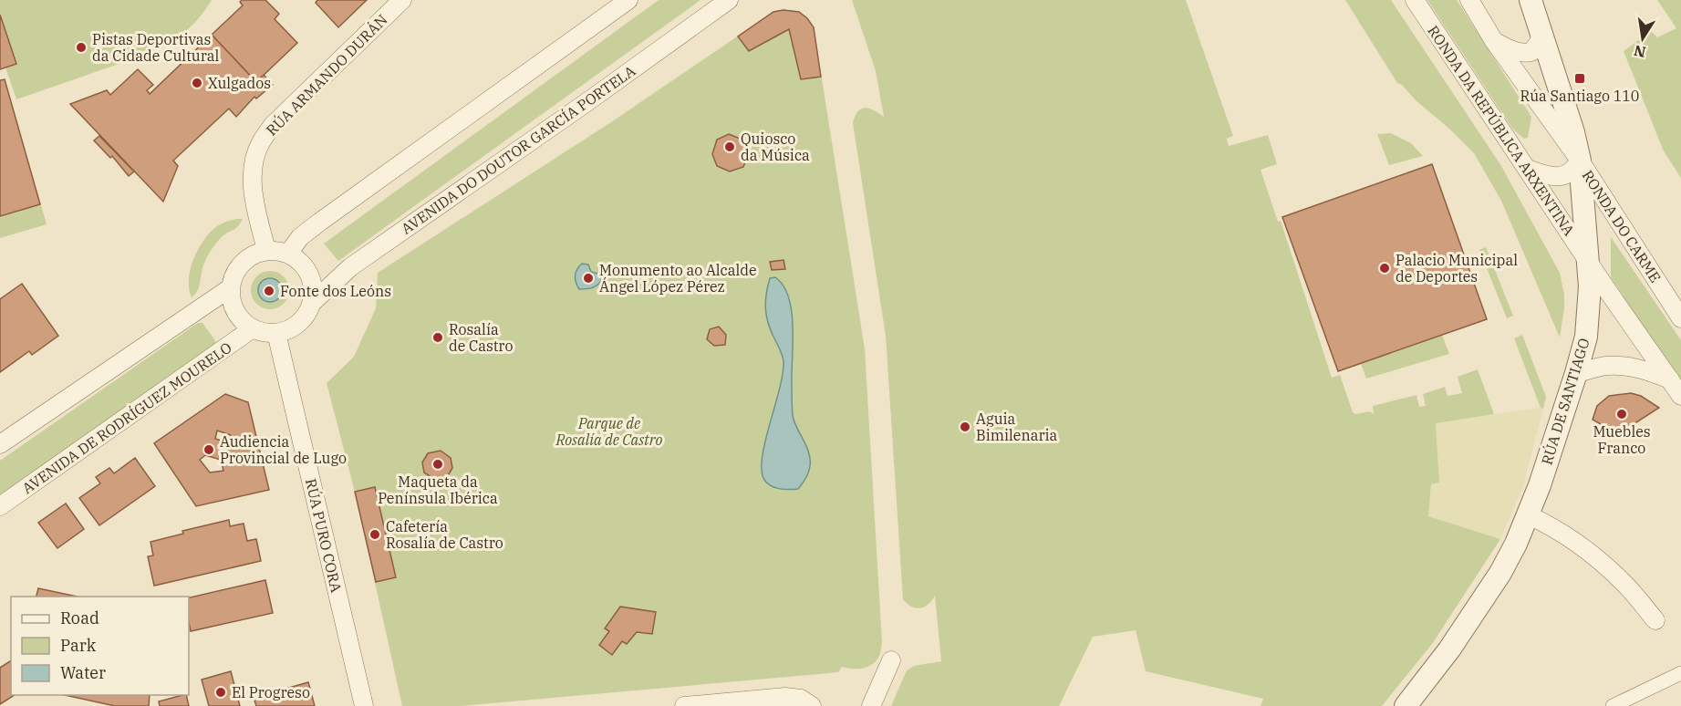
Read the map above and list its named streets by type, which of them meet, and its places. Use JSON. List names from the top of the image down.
{
  "streets": {
    "street": [
      "RÚA ARMANDO DURÁN",
      "RONDA DA REPÚBLICA ARXENTINA",
      "AVENIDA DO DOUTOR GARCÍA PORTELA",
      "RONDA DO CARME",
      "RÚA DE SANTIAGO",
      "AVENIDA DE RODRÍGUEZ MOURELO",
      "RÚA PURO CORA"
    ]
  },
  "crossings": [
    ["RÚA ARMANDO DURÁN", "AVENIDA DO DOUTOR GARCÍA PORTELA"],
    ["RÚA ARMANDO DURÁN", "AVENIDA DE RODRÍGUEZ MOURELO"],
    ["RÚA ARMANDO DURÁN", "RÚA PURO CORA"],
    ["RONDA DA REPÚBLICA ARXENTINA", "RÚA DE SANTIAGO"],
    ["AVENIDA DO DOUTOR GARCÍA PORTELA", "AVENIDA DE RODRÍGUEZ MOURELO"],
    ["AVENIDA DO DOUTOR GARCÍA PORTELA", "RÚA PURO CORA"],
    ["RONDA DO CARME", "RÚA DE SANTIAGO"],
    ["AVENIDA DE RODRÍGUEZ MOURELO", "RÚA PURO CORA"]
  ],
  "parks": ["Parque de Rosalía de Castro"],
  "places": {
    "other": [
      "Pistas Deportivas da Cidade Cultural",
      "Xulgados",
      "Quiosco da Música",
      "Palacio Municipal de Deportes",
      "Monumento ao Alcalde Ángel López Pérez",
      "Fonte dos Leóns",
      "Rosalía de Castro",
      "Muebles Franco",
      "Aguia Bimilenaria",
      "Audiencia Provincial de Lugo",
      "Maqueta da Península Ibérica",
      "Cafetería Rosalía de Castro",
      "El Progreso"
    ],
    "transit": ["Rúa Santiago 110"]
  },
  "legend": ["Road", "Park", "Water"],
  "north": "bottom"
}
